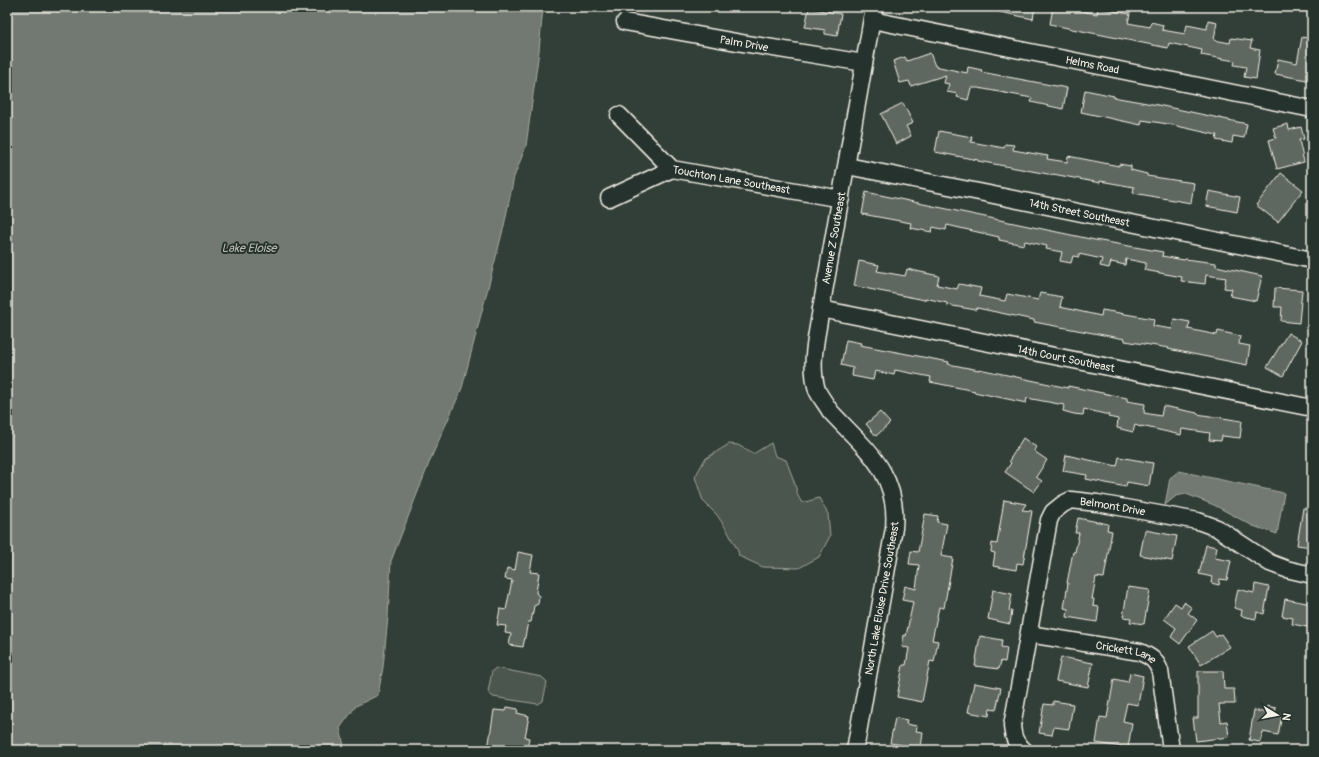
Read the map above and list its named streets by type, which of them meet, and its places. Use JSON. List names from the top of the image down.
{
  "streets": {
    "street": [
      "Palm Drive",
      "Helms Road",
      "Touchton Lane Southeast",
      "14th Street Southeast",
      "Avenue Z Southeast",
      "14th Court Southeast",
      "Belmont Drive",
      "North Lake Eloise Drive Southeast",
      "Crickett Lane"
    ]
  },
  "crossings": [
    ["Palm Drive", "Avenue Z Southeast"],
    ["Helms Road", "Avenue Z Southeast"],
    ["Touchton Lane Southeast", "Avenue Z Southeast"],
    ["14th Street Southeast", "Avenue Z Southeast"],
    ["Avenue Z Southeast", "14th Court Southeast"],
    ["Avenue Z Southeast", "North Lake Eloise Drive Southeast"],
    ["Belmont Drive", "Crickett Lane"]
  ],
  "water": ["Lake Eloise"],
  "north": "right"
}
